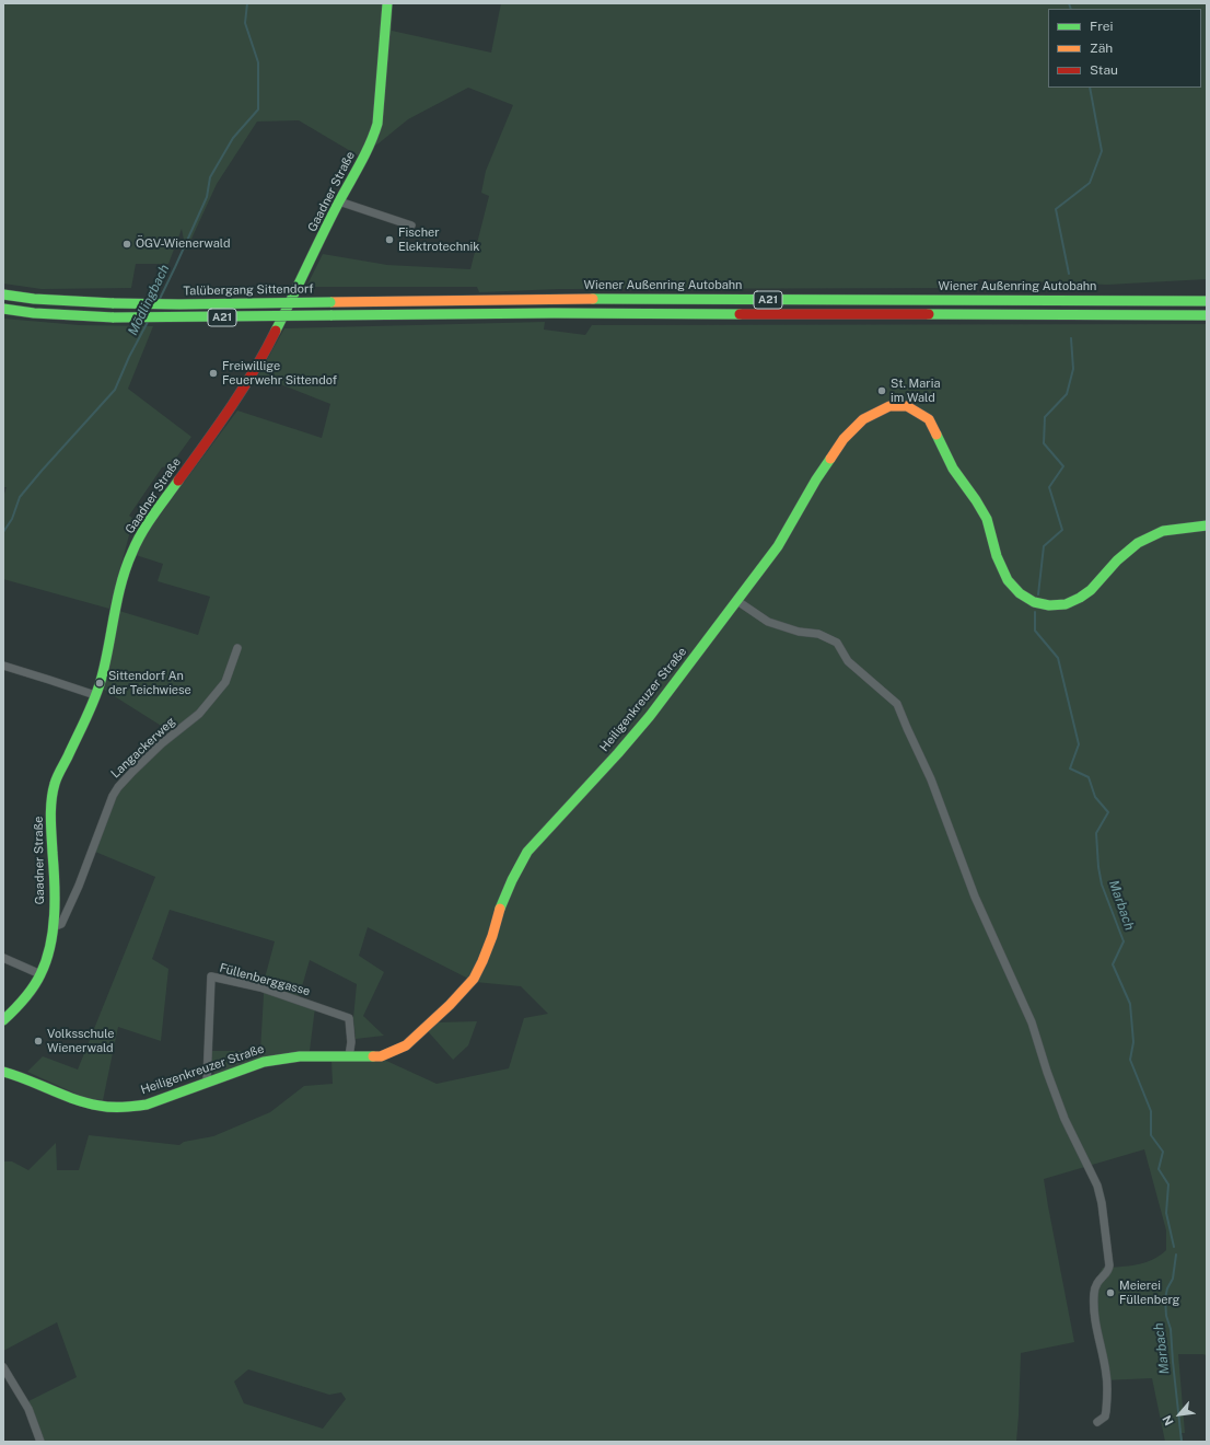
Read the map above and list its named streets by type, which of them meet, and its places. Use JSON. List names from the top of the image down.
{
  "streets": {
    "main road": [
      "Gaadner Straße",
      "Wiener Außenring Autobahn",
      "Talübergang Sittendorf",
      "A21",
      "Heiligenkreuzer Straße"
    ],
    "street": ["Langackerweg", "Füllenberggasse"]
  },
  "crossings": [
    ["Gaadner Straße", "Langackerweg"],
    ["Wiener Außenring Autobahn", "Talübergang Sittendorf"],
    ["Heiligenkreuzer Straße", "Füllenberggasse"]
  ],
  "water": ["Mödlingbach", "Marbach"],
  "places": [
    "Fischer Elektrotechnik",
    "ÖGV-Wienerwald",
    "Freiwillige Feuerwehr Sittendof",
    "St. Maria im Wald",
    "Sittendorf An der Teichwiese",
    "Volksschule Wienerwald",
    "Meierei Füllenberg"
  ],
  "legend": ["Frei", "Zäh", "Stau"],
  "north": "bottom left"
}
